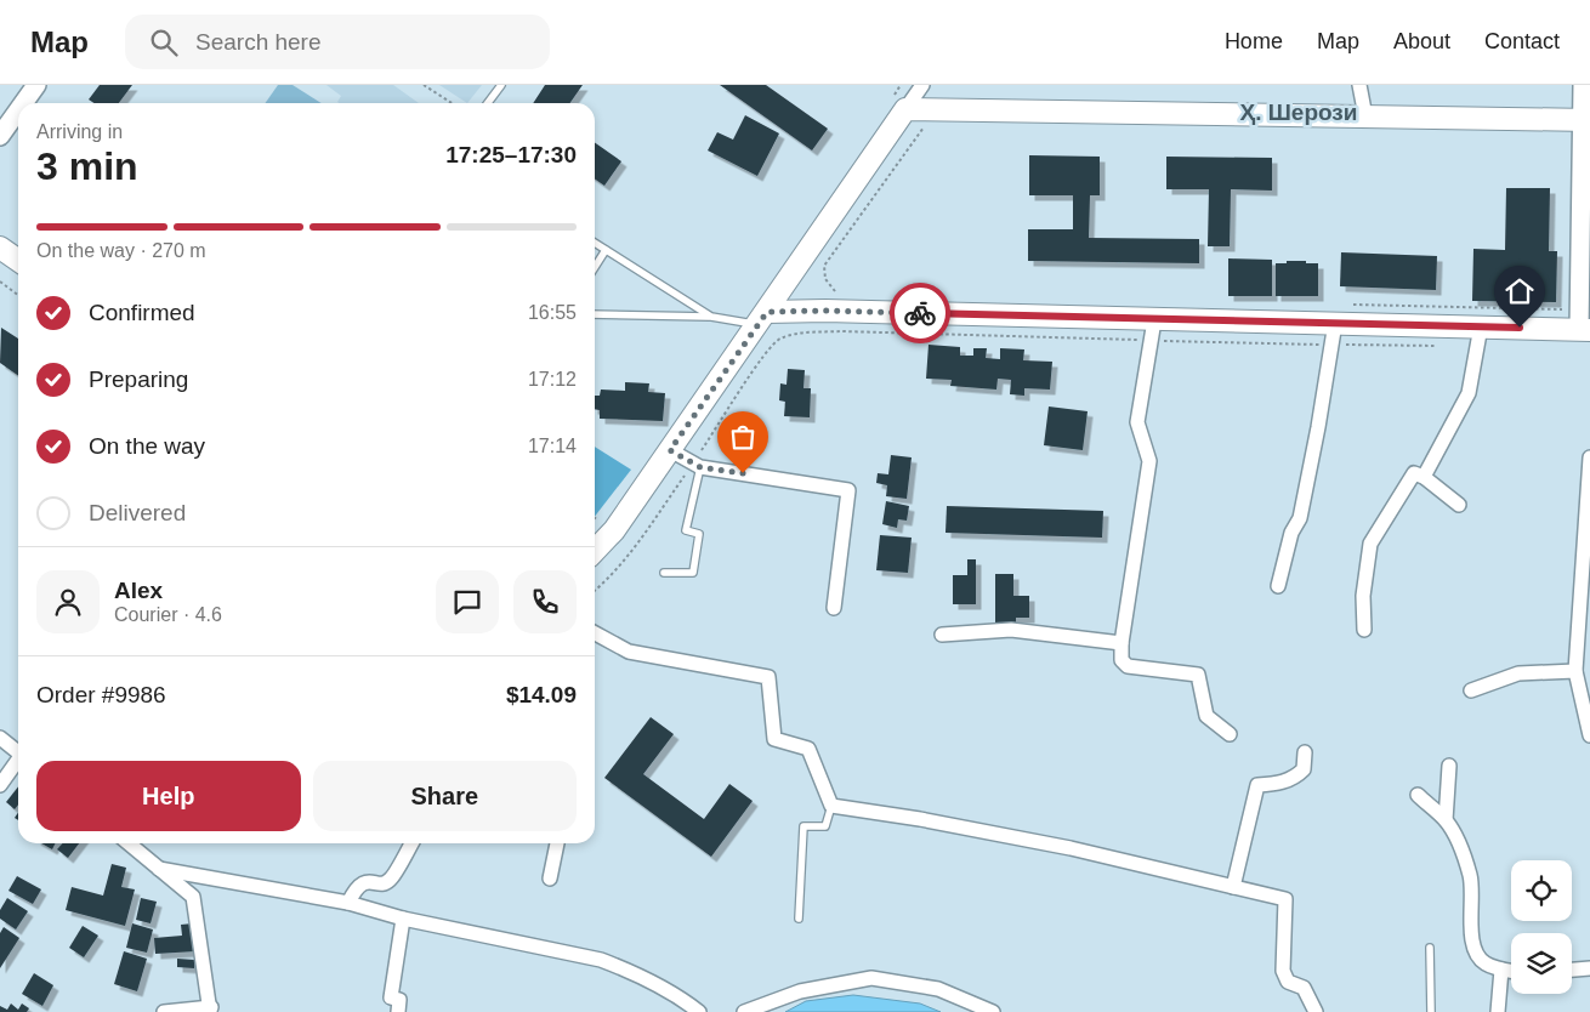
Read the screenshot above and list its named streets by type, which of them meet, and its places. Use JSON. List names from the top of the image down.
{
  "districts": ["Ҳ. Шерози"],
  "page": {
    "header": "Map",
    "search": "Search here",
    "nav": [
      "Home",
      "Map",
      "About",
      "Contact"
    ],
    "heading": ["3 min", "Arriving in", "17:25–17:30"],
    "panel": [
      "Alex",
      "Courier · 4.6",
      "Order #9986",
      "$14.09"
    ],
    "bar": "On the way · 270 m",
    "list": [
      ["Confirmed", "16:55"],
      ["Preparing", "17:12"],
      ["On the way", "17:14"],
      "Delivered"
    ],
    "buttons": ["Help", "Share"]
  }
}
